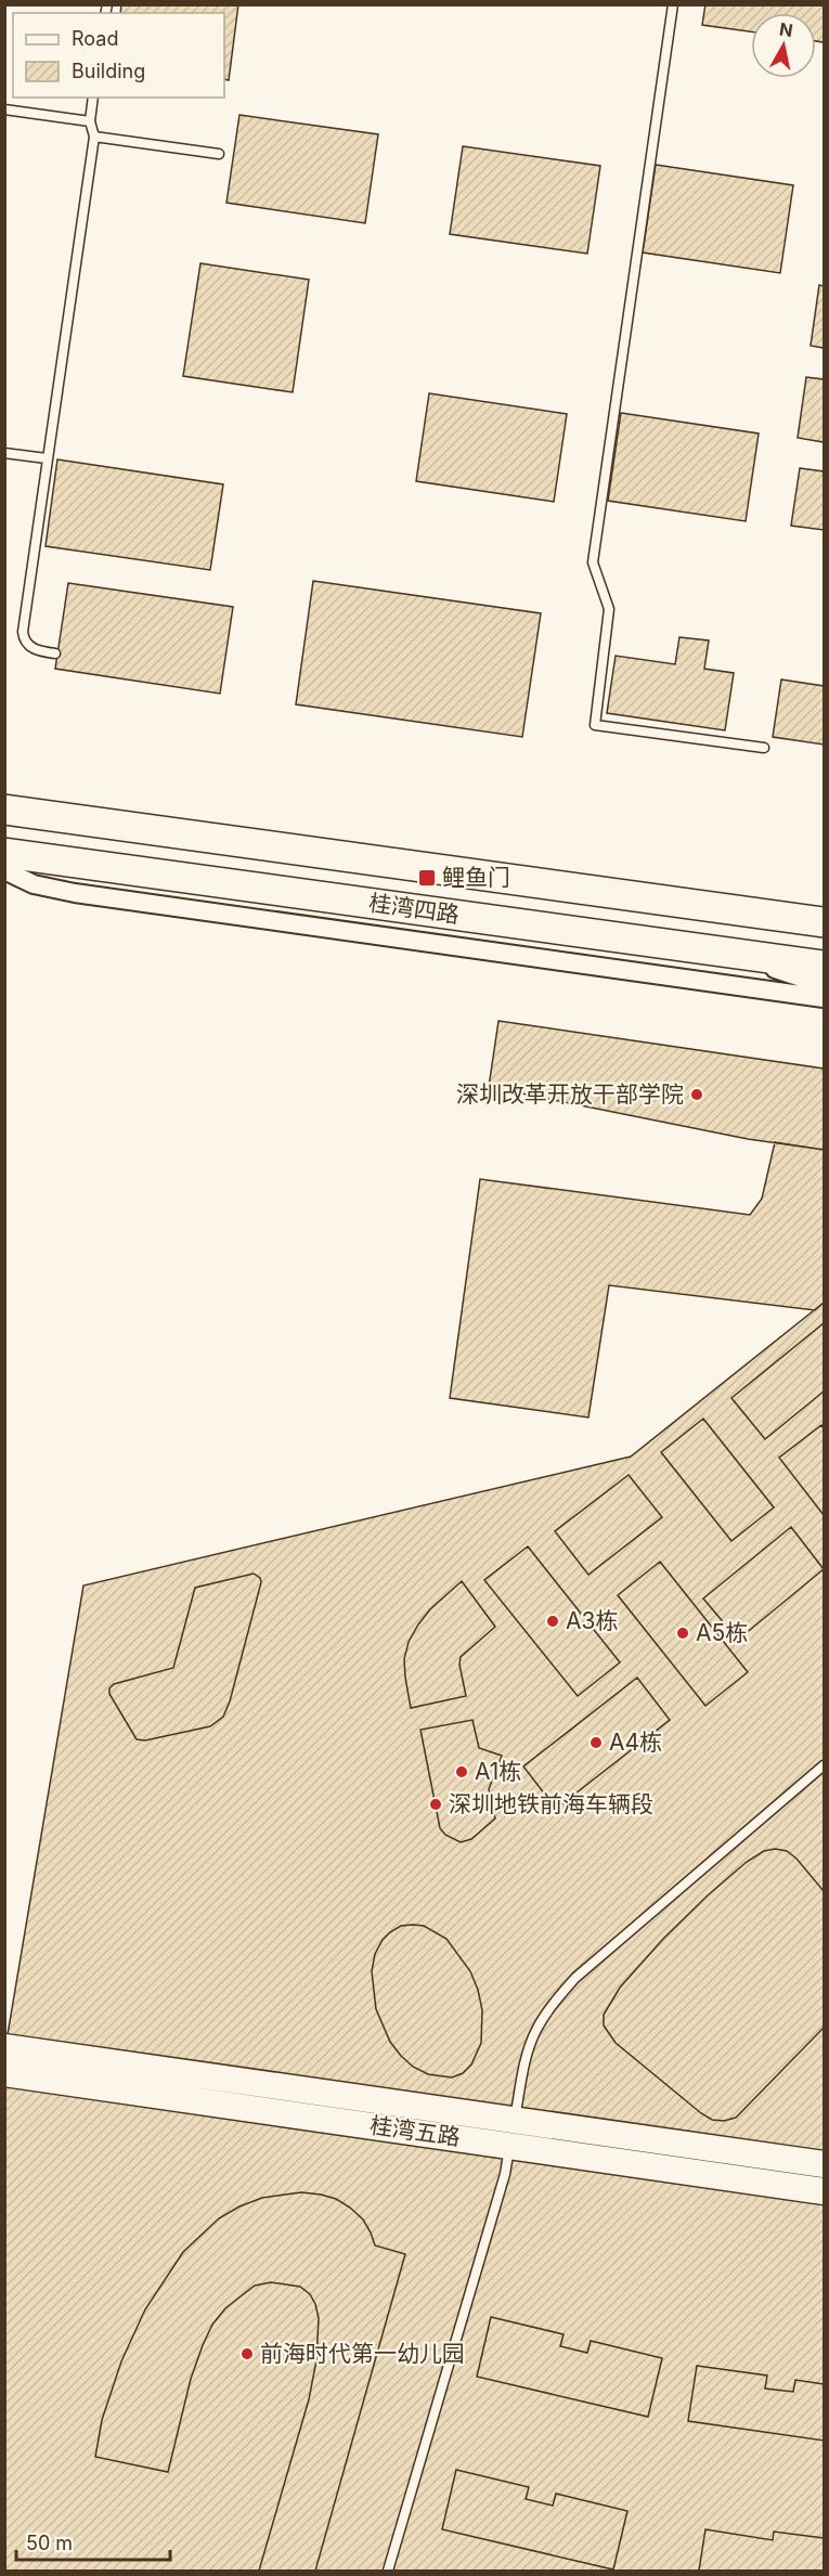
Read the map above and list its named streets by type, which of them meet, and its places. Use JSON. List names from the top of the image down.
{
  "streets": {
    "main road": ["桂湾四路"],
    "street": ["桂湾五路"]
  },
  "places": {
    "transit": ["鲤鱼门"],
    "other": [
      "深圳改革开放干部学院",
      "A3栋",
      "A5栋",
      "A4栋",
      "A1栋",
      "深圳地铁前海车辆段",
      "前海时代第一幼儿园"
    ]
  },
  "legend": ["Road", "Building"],
  "scale_bar": "50 m",
  "north": "top"
}
